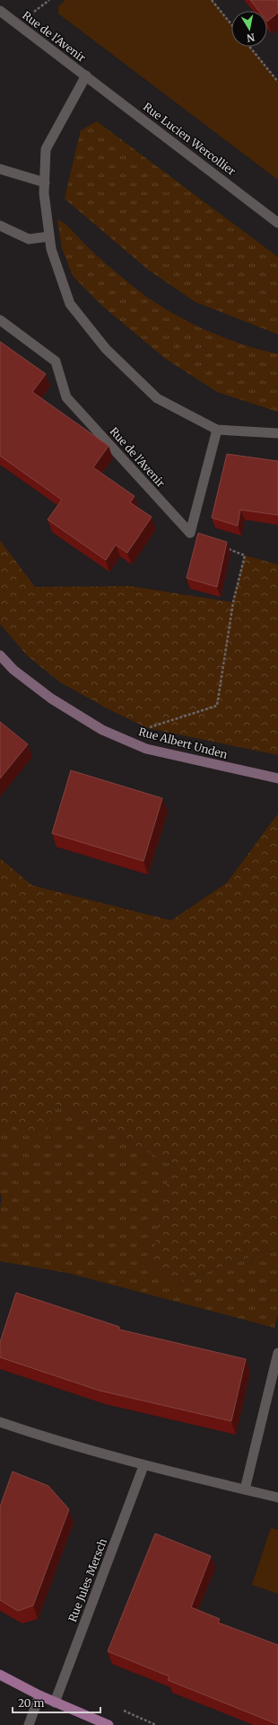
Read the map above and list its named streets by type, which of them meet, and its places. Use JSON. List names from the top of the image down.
{
  "streets": {
    "main road": ["Rue Albert Unden"],
    "street": ["Rue de l'Avenir", "Rue Lucien Wercollier", "Rue Jules Mersch"]
  },
  "crossings": [
    ["Rue de l'Avenir", "Rue Lucien Wercollier"]
  ],
  "scale_bar": "20 m",
  "north": "bottom"
}
